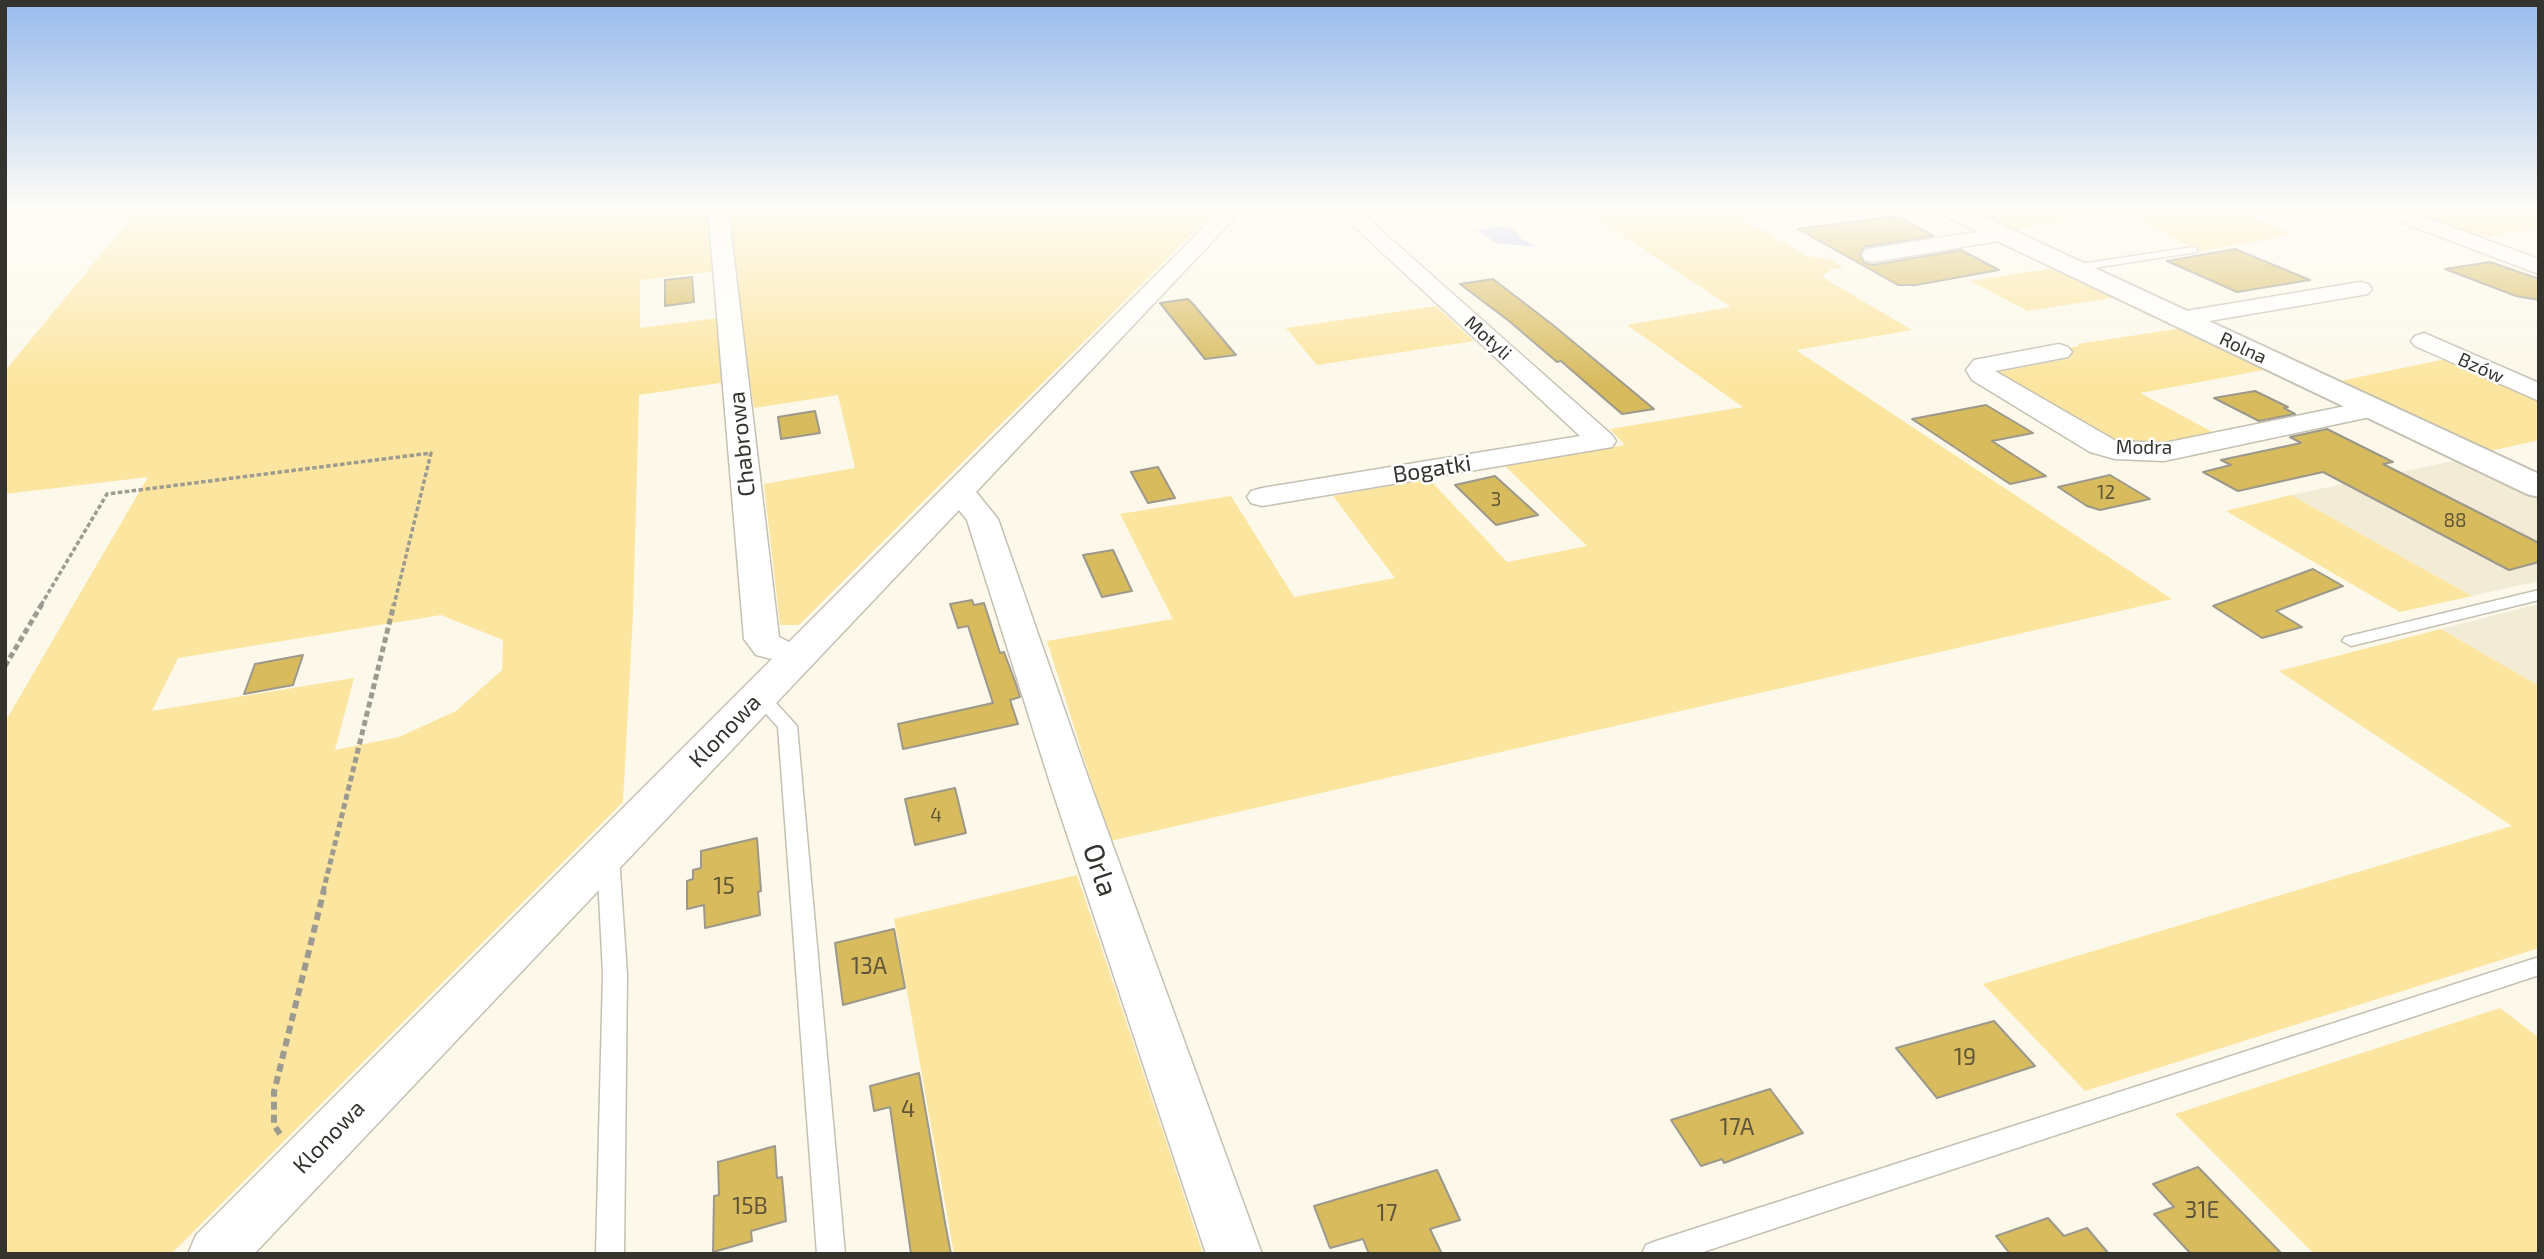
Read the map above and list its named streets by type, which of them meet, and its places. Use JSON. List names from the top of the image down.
{
  "streets": {
    "street": [
      "Motyli",
      "Rolna",
      "Bzów",
      "Chabrowa",
      "Modra",
      "Bogatki",
      "Klonowa",
      "Orla"
    ]
  },
  "crossings": [
    ["Motyli", "Bogatki"],
    ["Rolna", "Modra"],
    ["Chabrowa", "Klonowa"],
    ["Klonowa", "Orla"]
  ],
  "house_numbers": [
    "12",
    "3",
    "88",
    "4",
    "15",
    "13A",
    "19",
    "4",
    "17A",
    "15B",
    "31E",
    "17"
  ]
}
